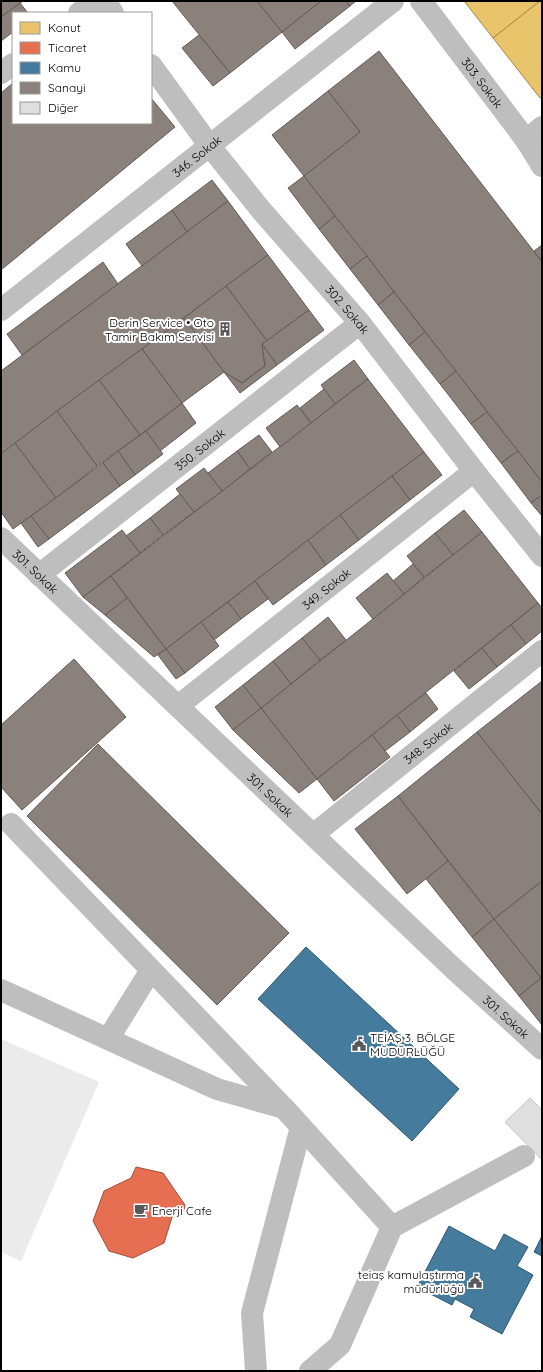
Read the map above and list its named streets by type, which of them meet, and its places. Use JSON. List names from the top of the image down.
{
  "streets": {
    "street": [
      "303. Sokak",
      "346. Sokak",
      "302. Sokak",
      "350. Sokak",
      "301. Sokak",
      "349. Sokak",
      "348. Sokak"
    ]
  },
  "crossings": [
    ["346. Sokak", "302. Sokak"],
    ["302. Sokak", "350. Sokak"],
    ["302. Sokak", "349. Sokak"],
    ["350. Sokak", "301. Sokak"],
    ["301. Sokak", "349. Sokak"],
    ["301. Sokak", "348. Sokak"]
  ],
  "places": {
    "building": ["Derin Service • Oto Tamir Bakım Servisi"],
    "public building": ["TEİAŞ 3. BÖLGE MÜDÜRLÜĞÜ", "teiaş kamulaştırma müdürlüğü"],
    "cafe": ["Enerji Cafe"]
  },
  "legend": [
    "Konut",
    "Ticaret",
    "Kamu",
    "Sanayi",
    "Diğer"
  ]
}
